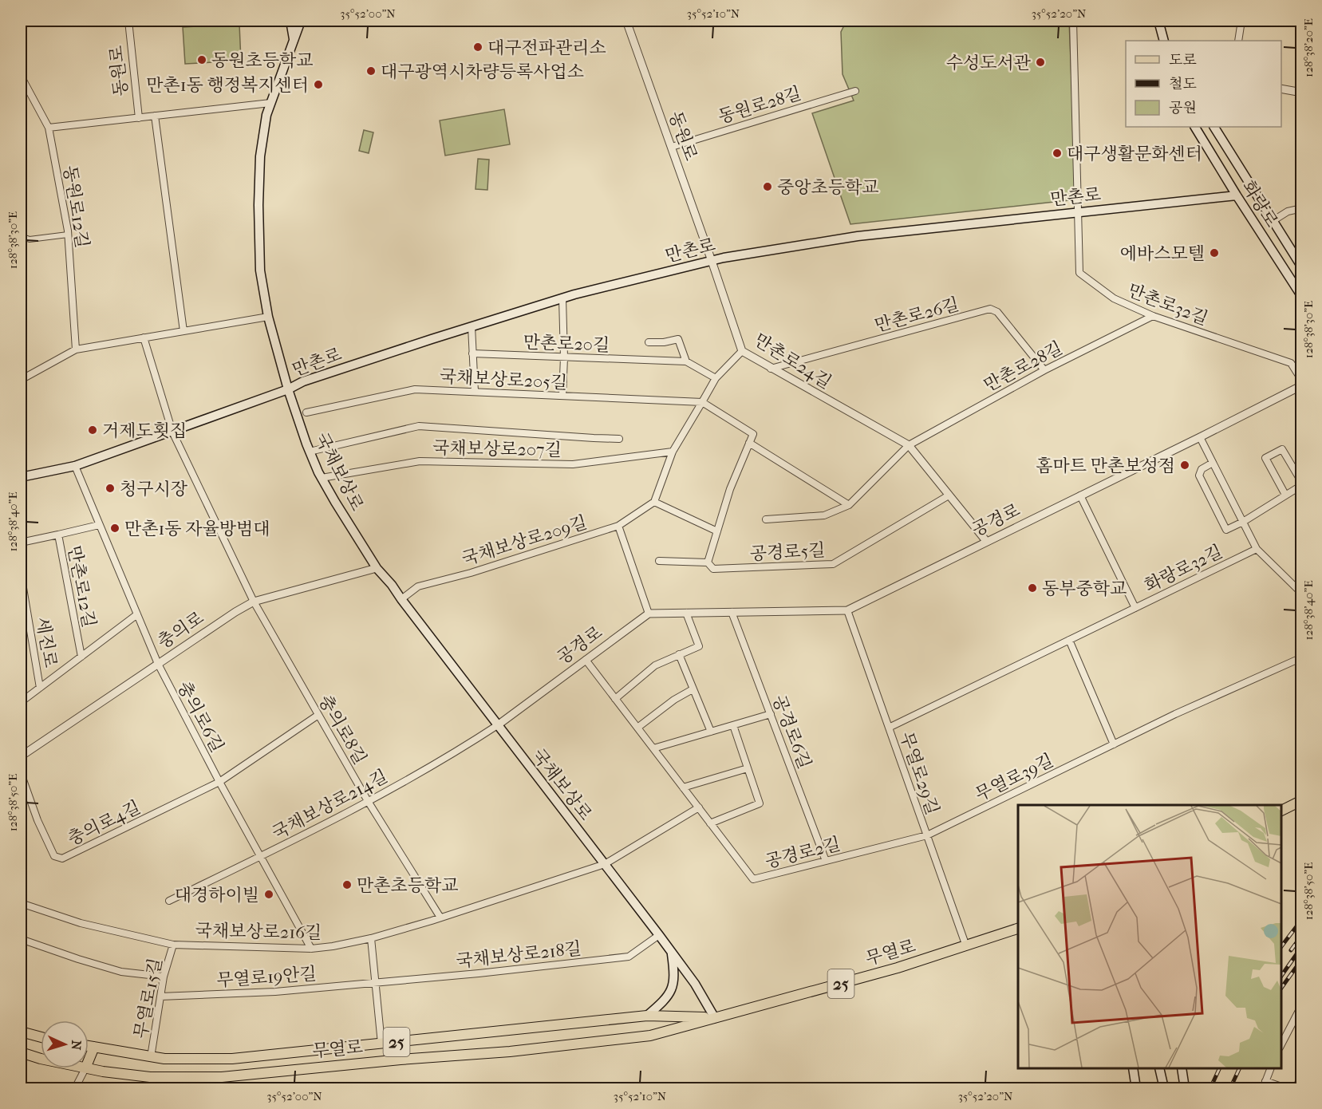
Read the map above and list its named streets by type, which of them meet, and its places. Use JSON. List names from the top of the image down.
{
  "streets": {
    "main road": [
      "만촌로",
      "화랑로",
      "국채보상로",
      "무열로",
      "25"
    ],
    "street": [
      "동원로",
      "동원로28길",
      "동원로12길",
      "만촌로32길",
      "만촌로26길",
      "만촌로20길",
      "만촌로24길",
      "만촌로28길",
      "국채보상로205길",
      "국채보상로207길",
      "공경로",
      "국채보상로209길",
      "공경로5길",
      "화랑로32길",
      "만촌로12길",
      "충의로",
      "세진로",
      "충의로6길",
      "충의로8길",
      "공경로6길",
      "무열로29길",
      "무열로39길",
      "국채보상로214길",
      "충의로4길",
      "공경로2길",
      "국채보상로216길",
      "국채보상로218길",
      "무열로19안길",
      "무열로15길"
    ]
  },
  "crossings": [
    ["동원로", "동원로28길"],
    ["동원로", "만촌로"],
    ["동원로", "만촌로24길"],
    ["만촌로", "화랑로"],
    ["만촌로", "만촌로32길"],
    ["만촌로", "만촌로24길"],
    ["만촌로", "국채보상로"],
    ["만촌로", "만촌로12길"],
    ["만촌로", "충의로8길"],
    ["만촌로32길", "만촌로28길"],
    ["만촌로26길", "만촌로24길"],
    ["만촌로26길", "만촌로28길"],
    ["만촌로24길", "만촌로28길"],
    ["만촌로24길", "공경로"],
    ["만촌로24길", "공경로5길"],
    ["국채보상로207길", "국채보상로"],
    ["국채보상로", "공경로"],
    ["국채보상로", "국채보상로209길"],
    ["국채보상로", "충의로"],
    ["국채보상로", "국채보상로214길"],
    ["국채보상로", "국채보상로216길"],
    ["국채보상로", "무열로"],
    ["국채보상로", "국채보상로218길"],
    ["공경로", "공경로6길"],
    ["공경로", "무열로29길"],
    ["공경로", "국채보상로214길"],
    ["공경로", "공경로2길"],
    ["화랑로32길", "무열로29길"],
    ["만촌로12길", "충의로"],
    ["만촌로12길", "세진로"],
    ["만촌로12길", "충의로6길"],
    ["충의로", "충의로6길"],
    ["충의로", "충의로8길"],
    ["충의로6길", "충의로8길"],
    ["충의로6길", "국채보상로214길"],
    ["충의로6길", "충의로4길"],
    ["충의로6길", "국채보상로216길"],
    ["충의로8길", "국채보상로214길"],
    ["충의로8길", "국채보상로216길"],
    ["공경로6길", "공경로2길"],
    ["무열로29길", "무열로39길"],
    ["무열로29길", "공경로2길"],
    ["무열로29길", "무열로"],
    ["무열로39길", "공경로2길"],
    ["국채보상로216길", "무열로15길"],
    ["무열로", "무열로15길"],
    ["국채보상로218길", "무열로19안길"],
    ["무열로19안길", "무열로15길"]
  ],
  "places": [
    "대구전파관리소",
    "동원초등학교",
    "수성도서관",
    "대구광역시차량등록사업소",
    "만촌1동 행정복지센터",
    "대구생활문화센터",
    "중앙초등학교",
    "에바스모텔",
    "거제도횟집",
    "홈마트 만촌보성점",
    "청구시장",
    "만촌1동 자율방범대",
    "동부중학교",
    "만촌초등학교",
    "대경하이빌"
  ],
  "legend": ["도로", "철도", "공원"],
  "north": "right",
  "coordinates": [
    "35°52'00\"N",
    "35°52'10\"N",
    "35°52'20\"N",
    "128°38'20\"E",
    "128°38'30\"E",
    "128°38'40\"E",
    "128°38'50\"E"
  ]
}
